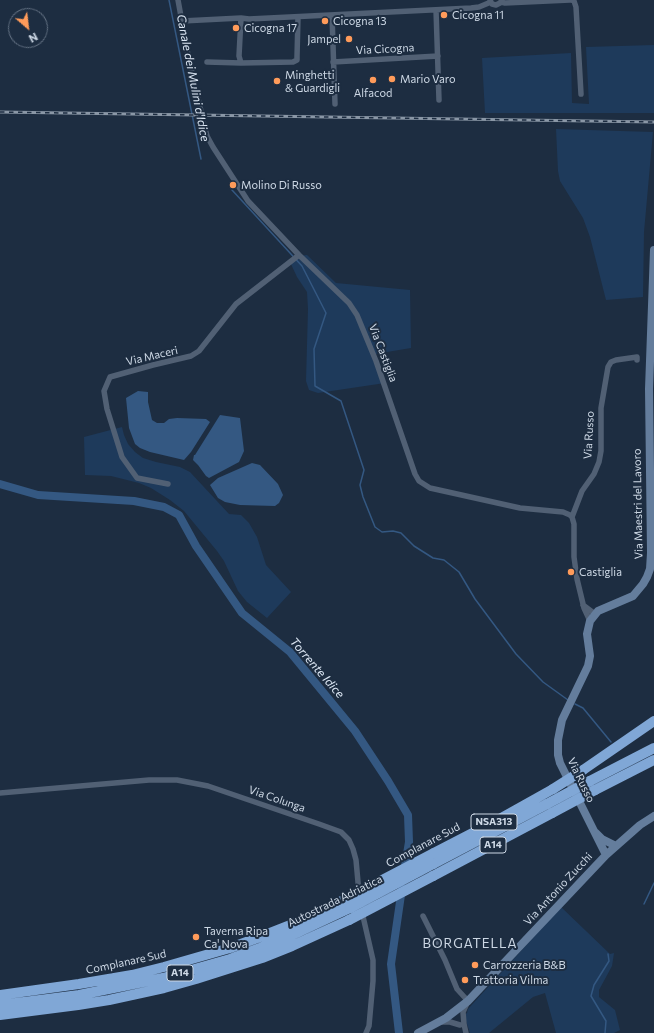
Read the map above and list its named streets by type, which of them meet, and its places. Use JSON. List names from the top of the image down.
{
  "streets": {
    "highway": [
      "NSA313",
      "Complanare Sud",
      "A14",
      "Autostrada Adriatica"
    ],
    "street": [
      "Via Cicogna",
      "Via Castiglia",
      "Via Maceri",
      "Via Russo",
      "Via Maestri del Lavoro",
      "Via Colunga",
      "Via Antonio Zucchi"
    ]
  },
  "crossings": [
    ["Via Castiglia", "Via Maceri"],
    ["Via Castiglia", "Via Russo"],
    ["Via Russo", "Via Maestri del Lavoro"],
    ["Via Russo", "Via Antonio Zucchi"]
  ],
  "districts": ["BORGATELLA"],
  "water": ["Canale dei Mulini d'Idice", "Torrente Idice"],
  "places": [
    "Cicogna 11",
    "Cicogna 13",
    "Cicogna 17",
    "Jampel",
    "Mario Varo",
    "Alfacod",
    "Minghetti & Guardigli",
    "Molino Di Russo",
    "Castiglia",
    "Taverna Ripa Ca' Nova",
    "Carrozzeria B&B",
    "Trattoria Vilma"
  ],
  "north": "bottom right"
}
